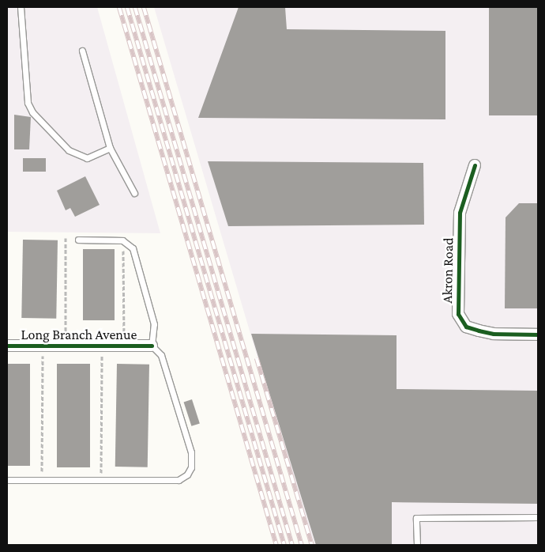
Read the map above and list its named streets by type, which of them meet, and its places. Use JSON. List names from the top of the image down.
{
  "streets": {
    "street": ["Akron Road", "Long Branch Avenue"]
  }
}
